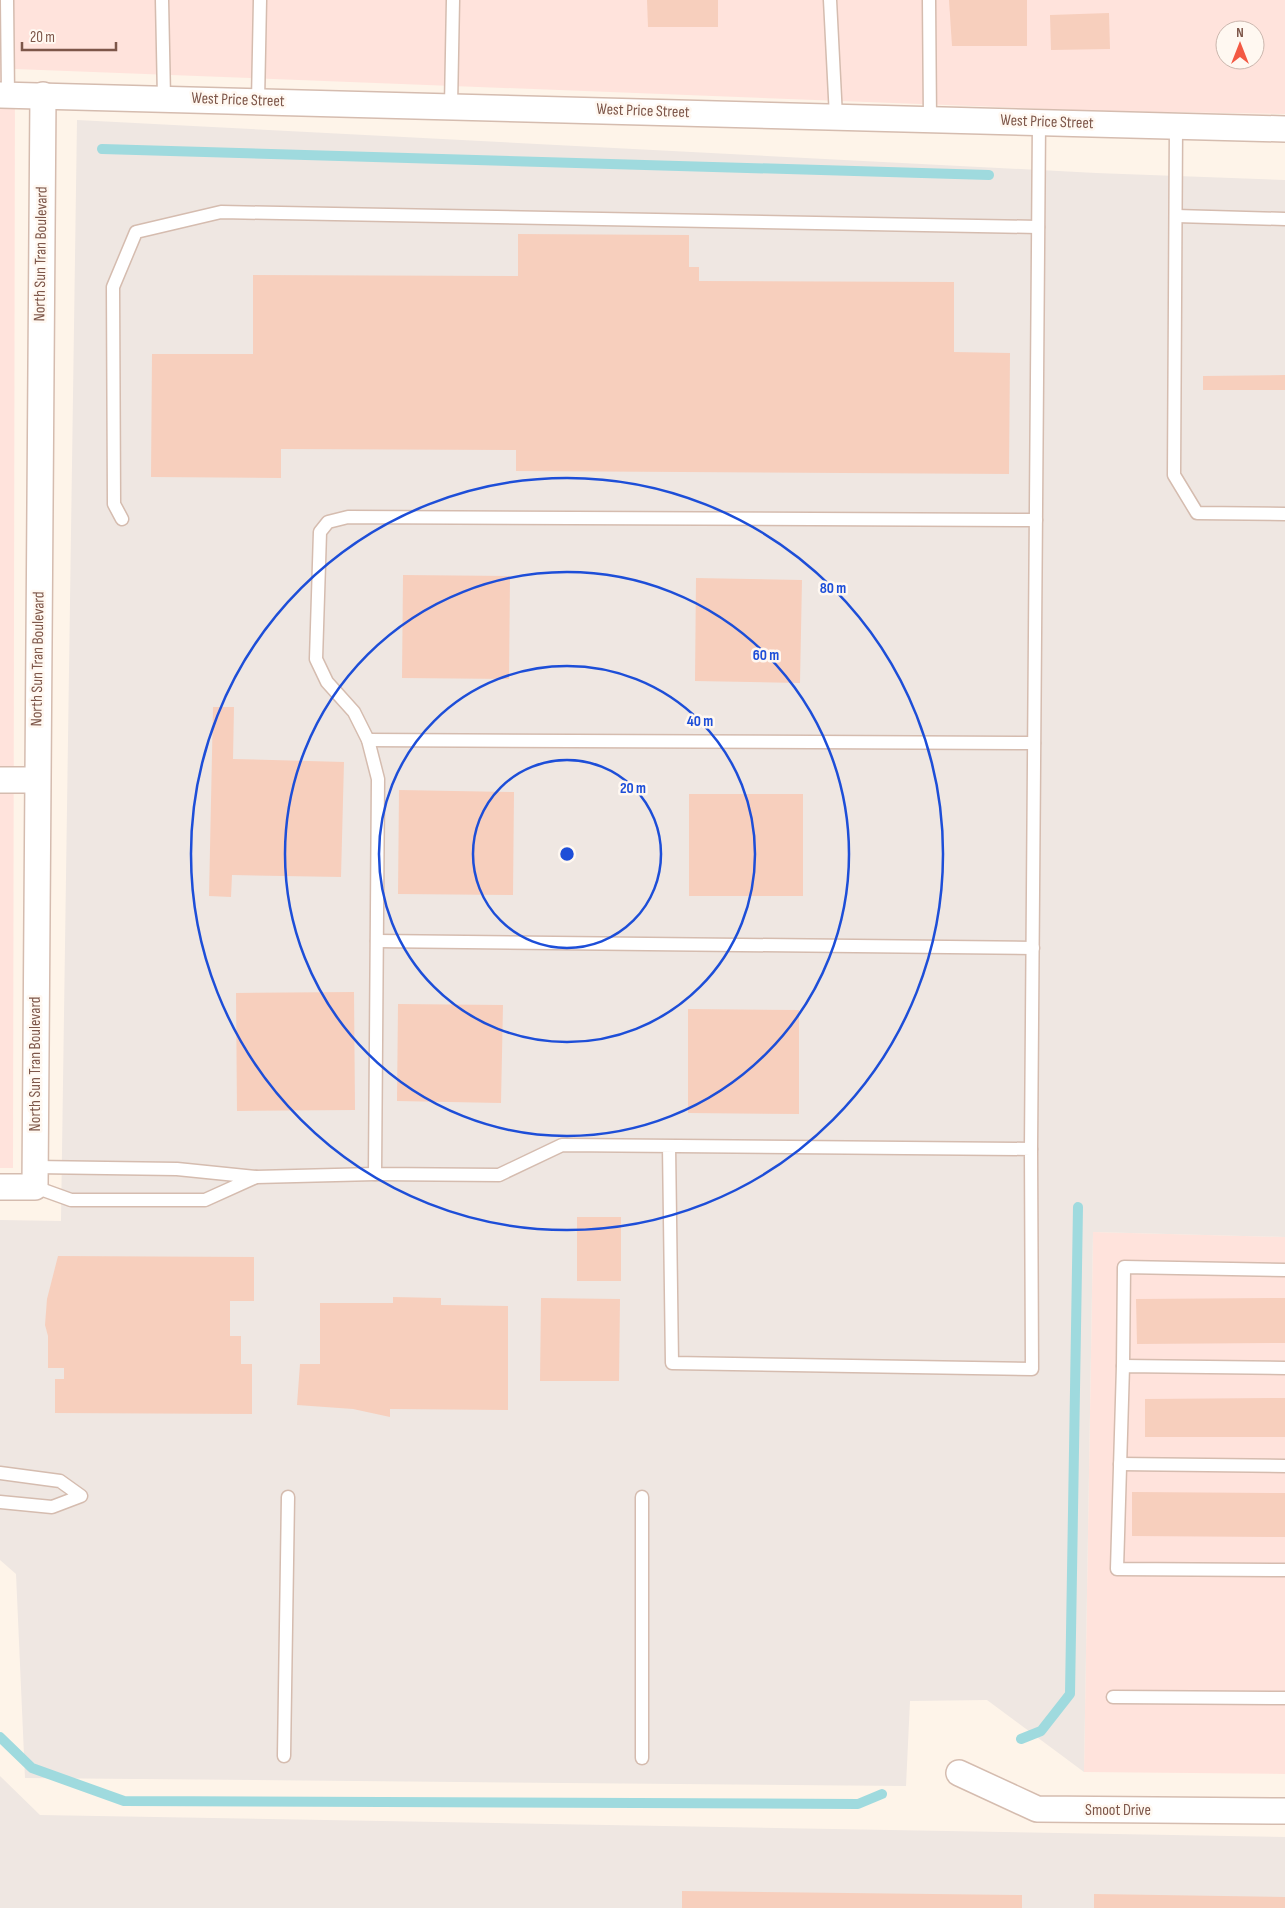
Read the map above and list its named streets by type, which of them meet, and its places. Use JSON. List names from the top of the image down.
{
  "streets": {
    "street": ["West Price Street", "North Sun Tran Boulevard", "Smoot Drive"]
  },
  "crossings": [
    ["West Price Street", "North Sun Tran Boulevard"]
  ],
  "scale_bar": "20 m",
  "north": "top",
  "rings": [
    "80 m",
    "60 m",
    "40 m",
    "20 m"
  ]
}
